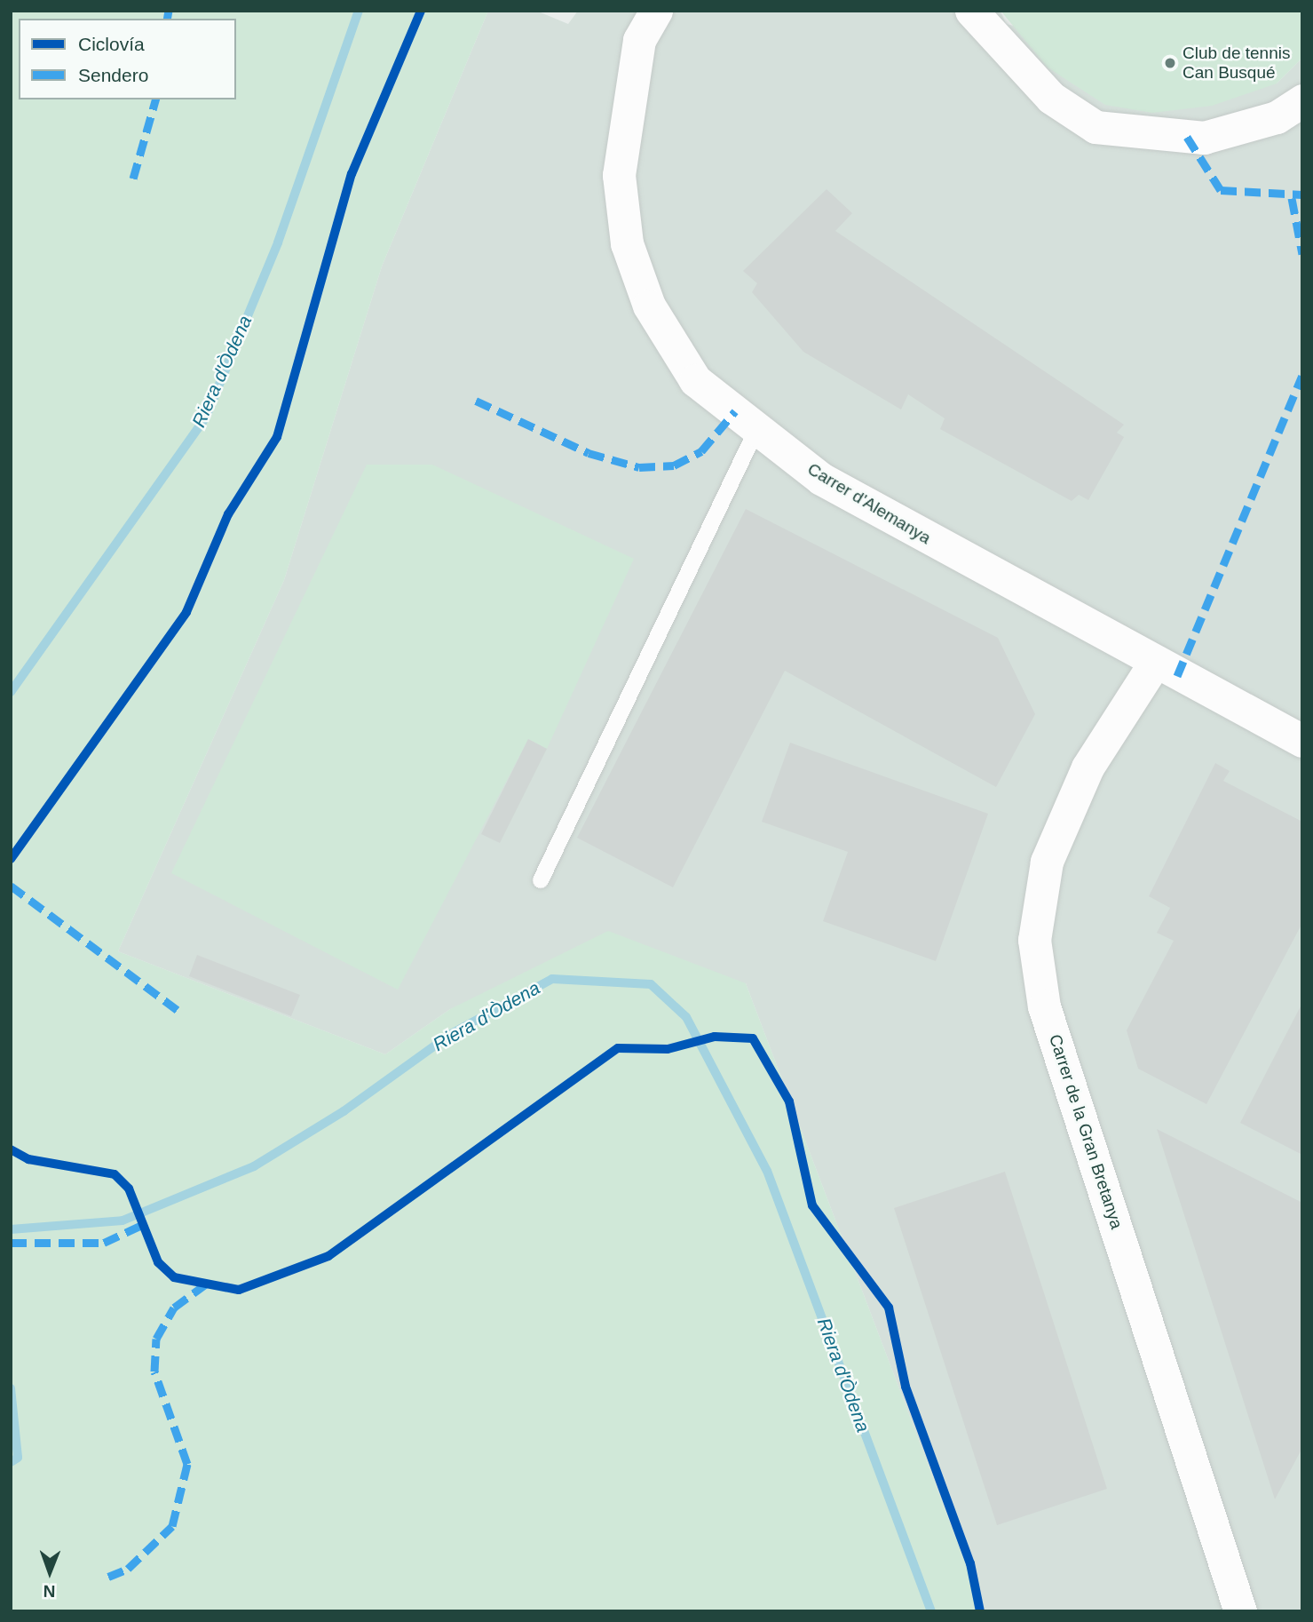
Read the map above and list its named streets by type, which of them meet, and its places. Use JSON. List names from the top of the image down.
{
  "streets": {
    "street": ["Carrer d'Alemanya", "Carrer de la Gran Bretanya"]
  },
  "crossings": [
    ["Carrer d'Alemanya", "Carrer de la Gran Bretanya"]
  ],
  "water": ["Riera d'Òdena"],
  "places": ["Club de tennis Can Busqué"],
  "legend": ["Ciclovía", "Sendero"],
  "north": "bottom"
}
